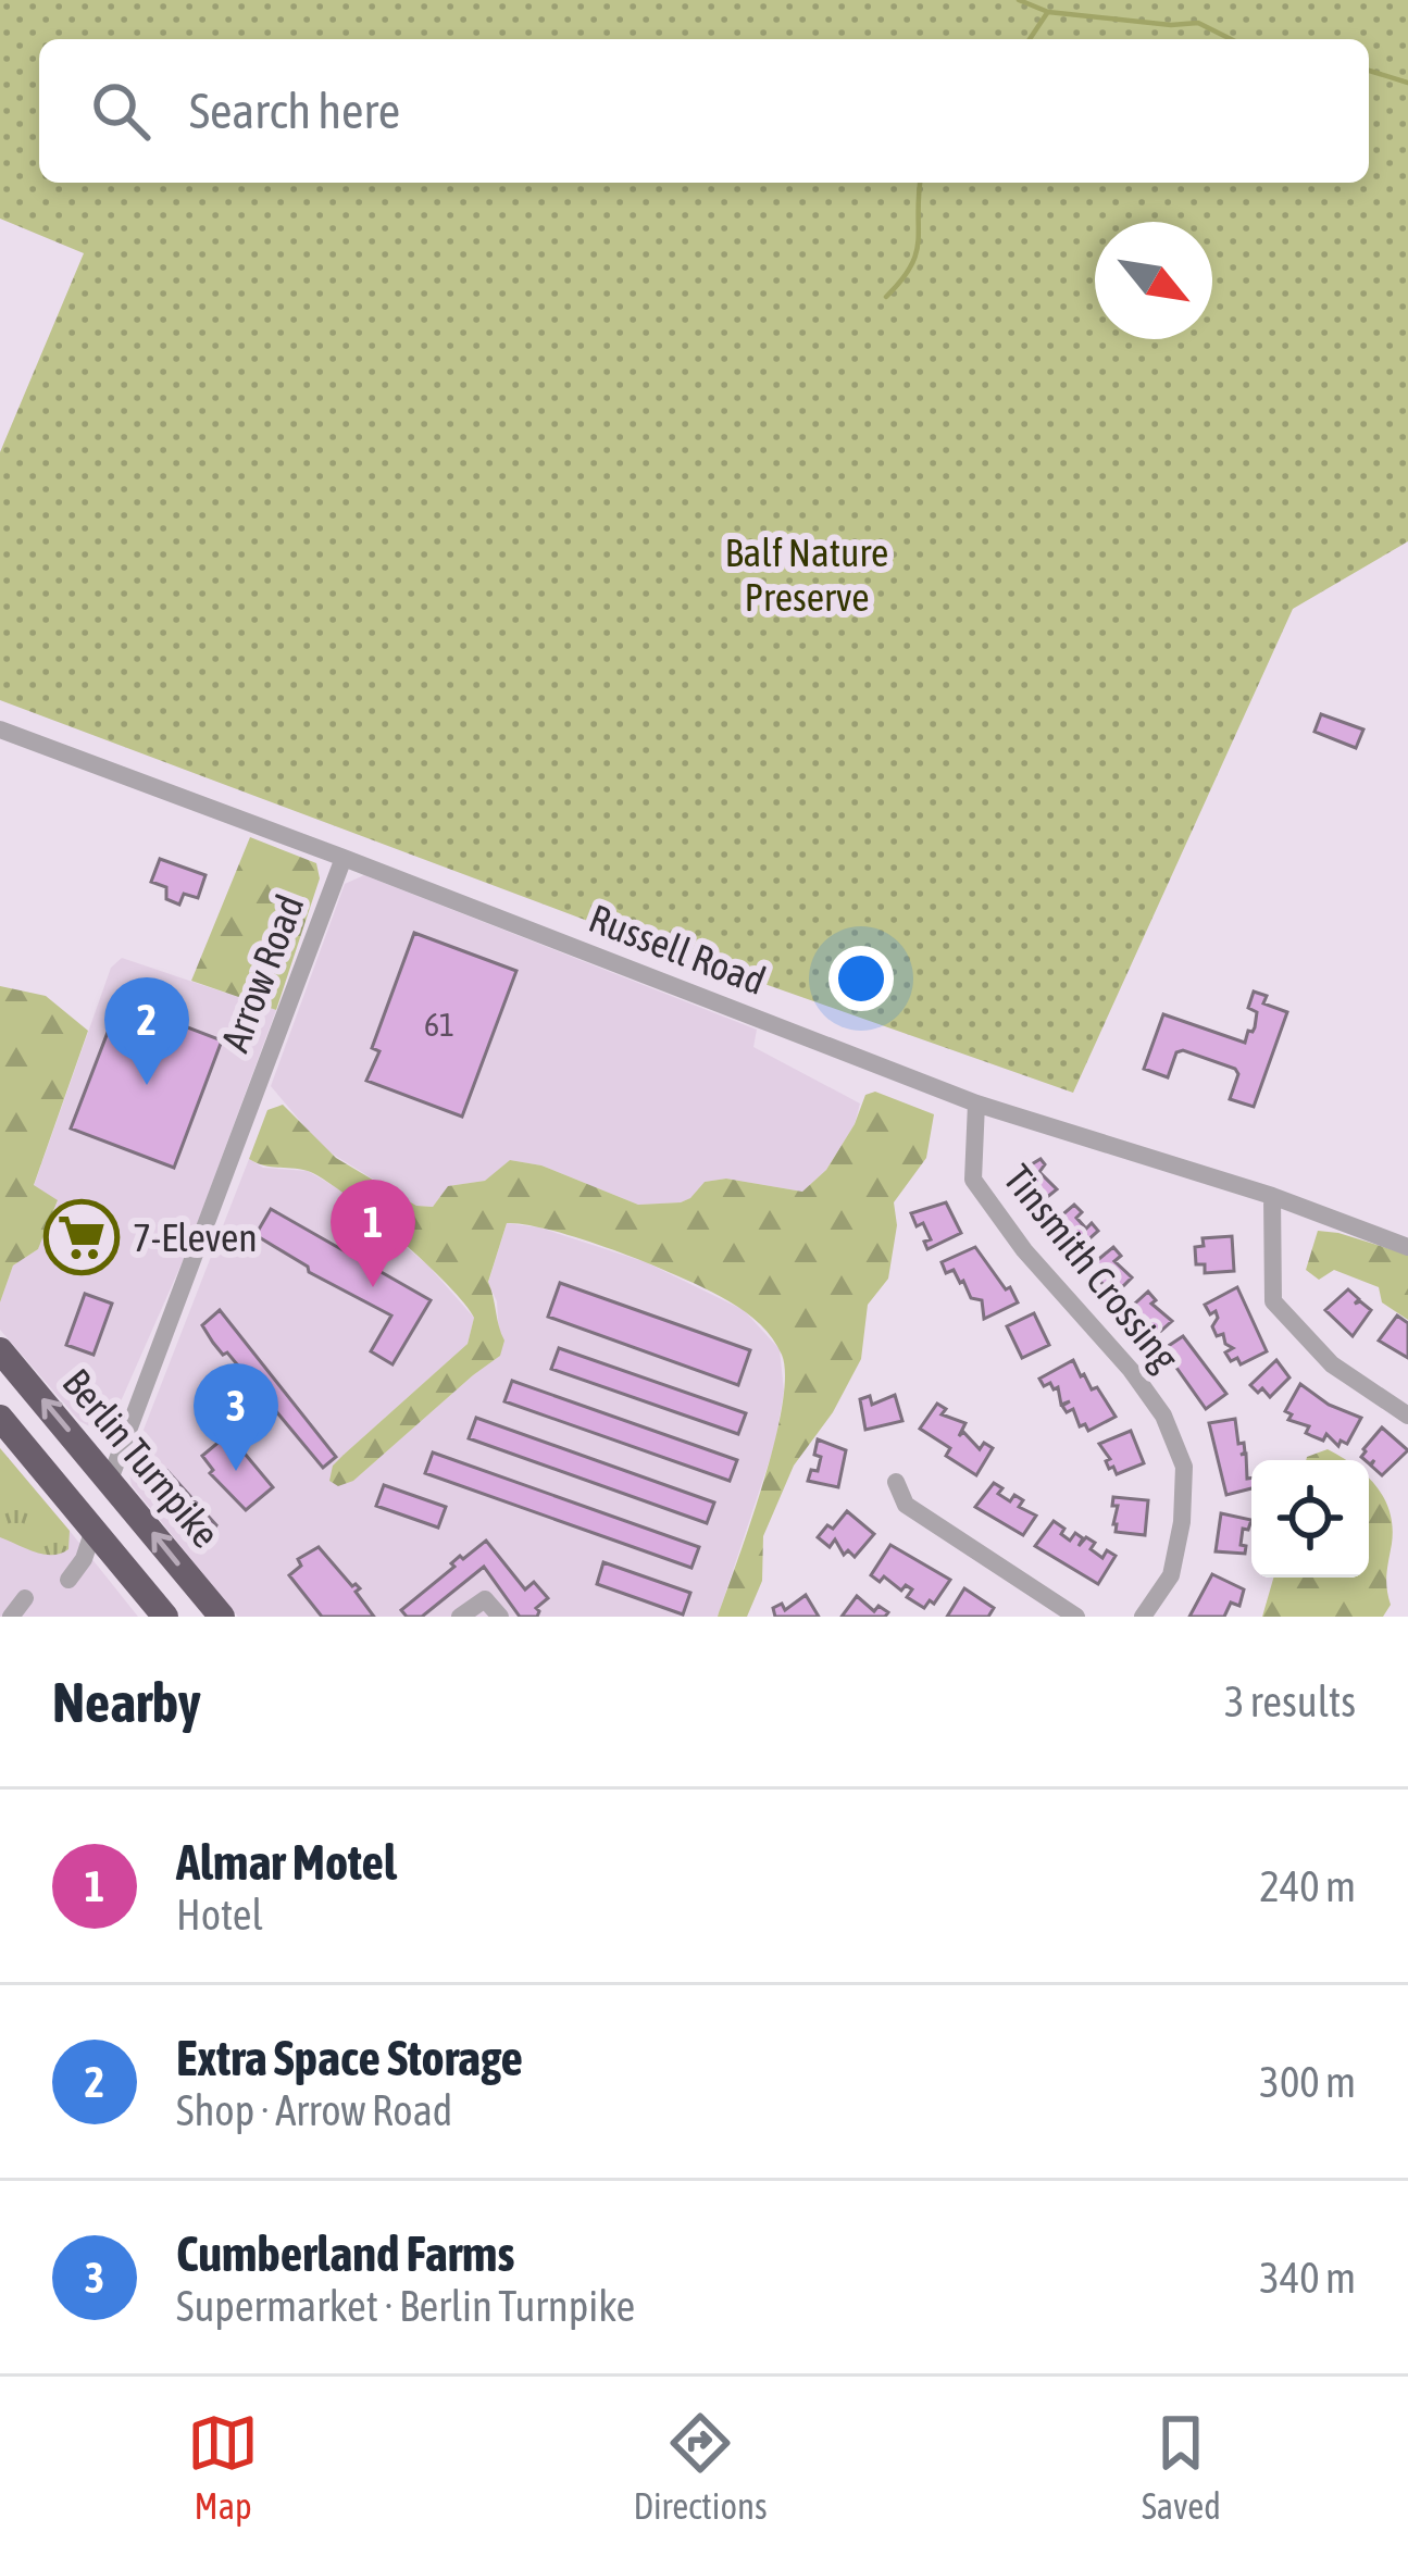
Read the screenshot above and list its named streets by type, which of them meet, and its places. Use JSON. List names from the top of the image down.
{
  "streets": {
    "highway": ["Berlin Turnpike"],
    "street": ["Russell Road", "Arrow Road", "Tinsmith Crossing"]
  },
  "crossings": [
    ["Russell Road", "Arrow Road"],
    ["Russell Road", "Tinsmith Crossing"],
    ["Arrow Road", "Berlin Turnpike"]
  ],
  "parks": ["Balf Nature Preserve"],
  "places": {
    "supermarket": ["7-Eleven"]
  },
  "house_numbers": ["61"],
  "north": "bottom right",
  "page": {
    "search": "Search here",
    "pins": ["2", "1", "3"],
    "heading": ["Nearby", "3 results"],
    "list": [
      {
        "mark": "1",
        "name": "Almar Motel",
        "note": "Hotel",
        "value": "240 m"
      },
      {
        "mark": "2",
        "name": "Extra Space Storage",
        "note": "Shop · Arrow Road",
        "value": "300 m"
      },
      {
        "mark": "3",
        "name": "Cumberland Farms",
        "note": "Supermarket · Berlin Turnpike",
        "value": "340 m"
      }
    ],
    "nav": ["Map", "Directions", "Saved"]
  }
}
